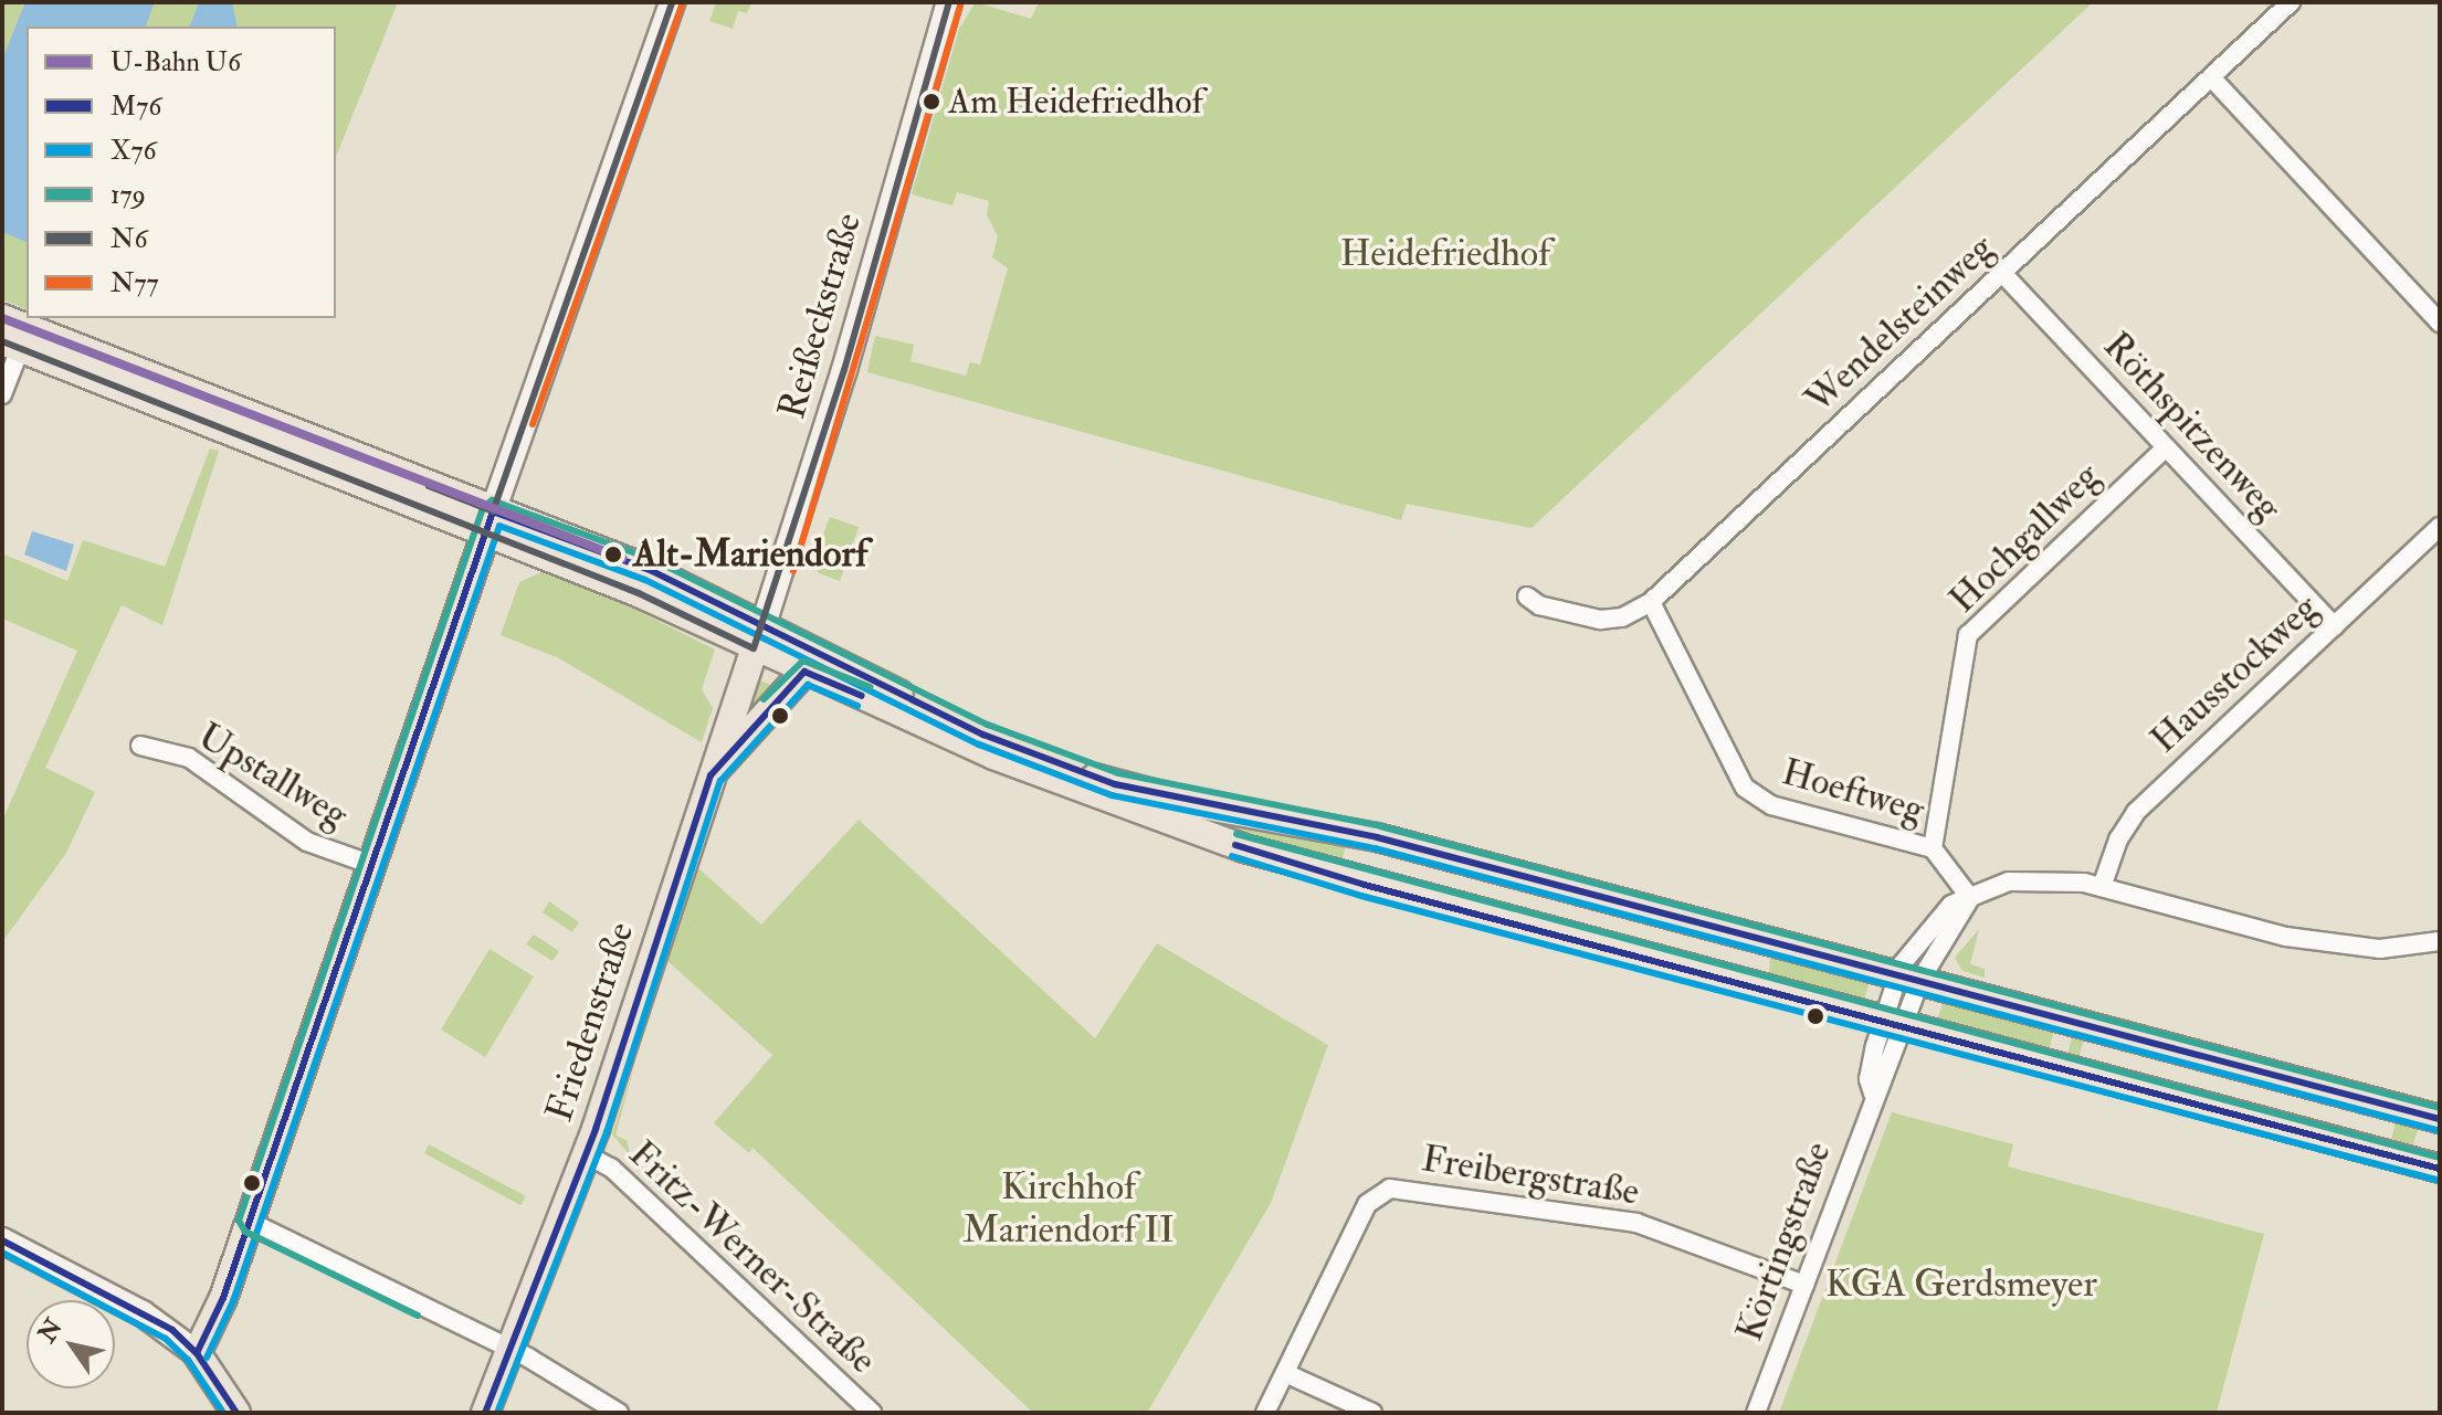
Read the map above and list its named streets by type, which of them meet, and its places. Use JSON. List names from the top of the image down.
{
  "streets": {
    "main road": ["Reißeckstraße", "Friedenstraße"],
    "street": [
      "Wendelsteinweg",
      "Röthspitzenweg",
      "Hochgallweg",
      "Hausstockweg",
      "Upstallweg",
      "Hoeftweg",
      "Freibergstraße",
      "Körtingstraße",
      "Fritz-Werner-Straße"
    ]
  },
  "crossings": [
    ["Reißeckstraße", "Friedenstraße"],
    ["Wendelsteinweg", "Röthspitzenweg"],
    ["Wendelsteinweg", "Hoeftweg"],
    ["Röthspitzenweg", "Hochgallweg"],
    ["Röthspitzenweg", "Hausstockweg"],
    ["Hochgallweg", "Hoeftweg"],
    ["Hoeftweg", "Körtingstraße"],
    ["Friedenstraße", "Fritz-Werner-Straße"],
    ["Freibergstraße", "Körtingstraße"]
  ],
  "parks": ["Heidefriedhof", "Kirchhof Mariendorf II", "KGA Gerdsmeyer"],
  "places": ["Am Heidefriedhof", "Alt-Mariendorf"],
  "lines": [
    "transit line N6",
    "transit line N77",
    "metro line U6",
    "transit line 179",
    "transit line M76",
    "transit line X76"
  ],
  "legend": [
    "U-Bahn U6",
    "M76",
    "X76",
    "179",
    "N6",
    "N77"
  ],
  "north": "top left"
}
